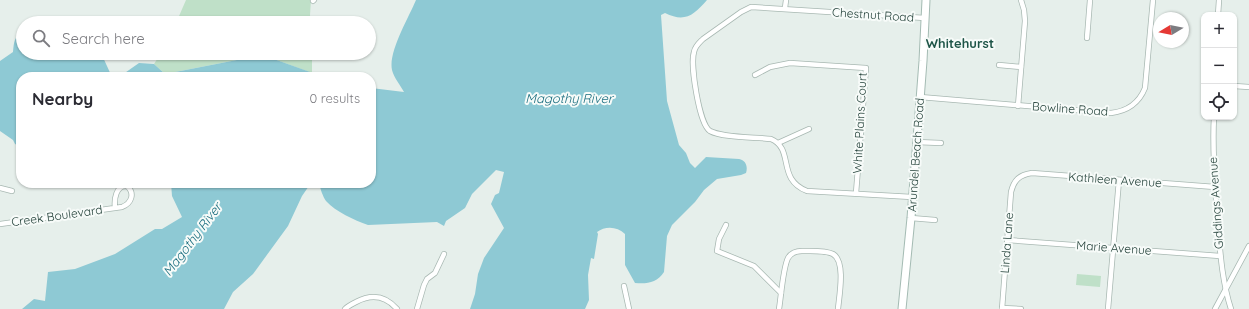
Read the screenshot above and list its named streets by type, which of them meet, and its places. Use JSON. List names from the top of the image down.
{
  "streets": {
    "street": [
      "Chestnut Road",
      "Bowline Road",
      "White Plains Court",
      "Arundel Beach Road",
      "Kathleen Avenue",
      "Giddings Avenue",
      "Creek Boulevard",
      "Linda Lane",
      "Marie Avenue"
    ]
  },
  "crossings": [
    ["Chestnut Road", "Arundel Beach Road"],
    ["Bowline Road", "Arundel Beach Road"],
    ["Kathleen Avenue", "Giddings Avenue"],
    ["Kathleen Avenue", "Linda Lane"],
    ["Giddings Avenue", "Marie Avenue"],
    ["Linda Lane", "Marie Avenue"]
  ],
  "districts": ["Whitehurst"],
  "water": ["Magothy River"],
  "north": "left",
  "page": {
    "map_buttons": ["+", "−"],
    "search": "Search here",
    "heading": ["Nearby", "0 results"]
  }
}
